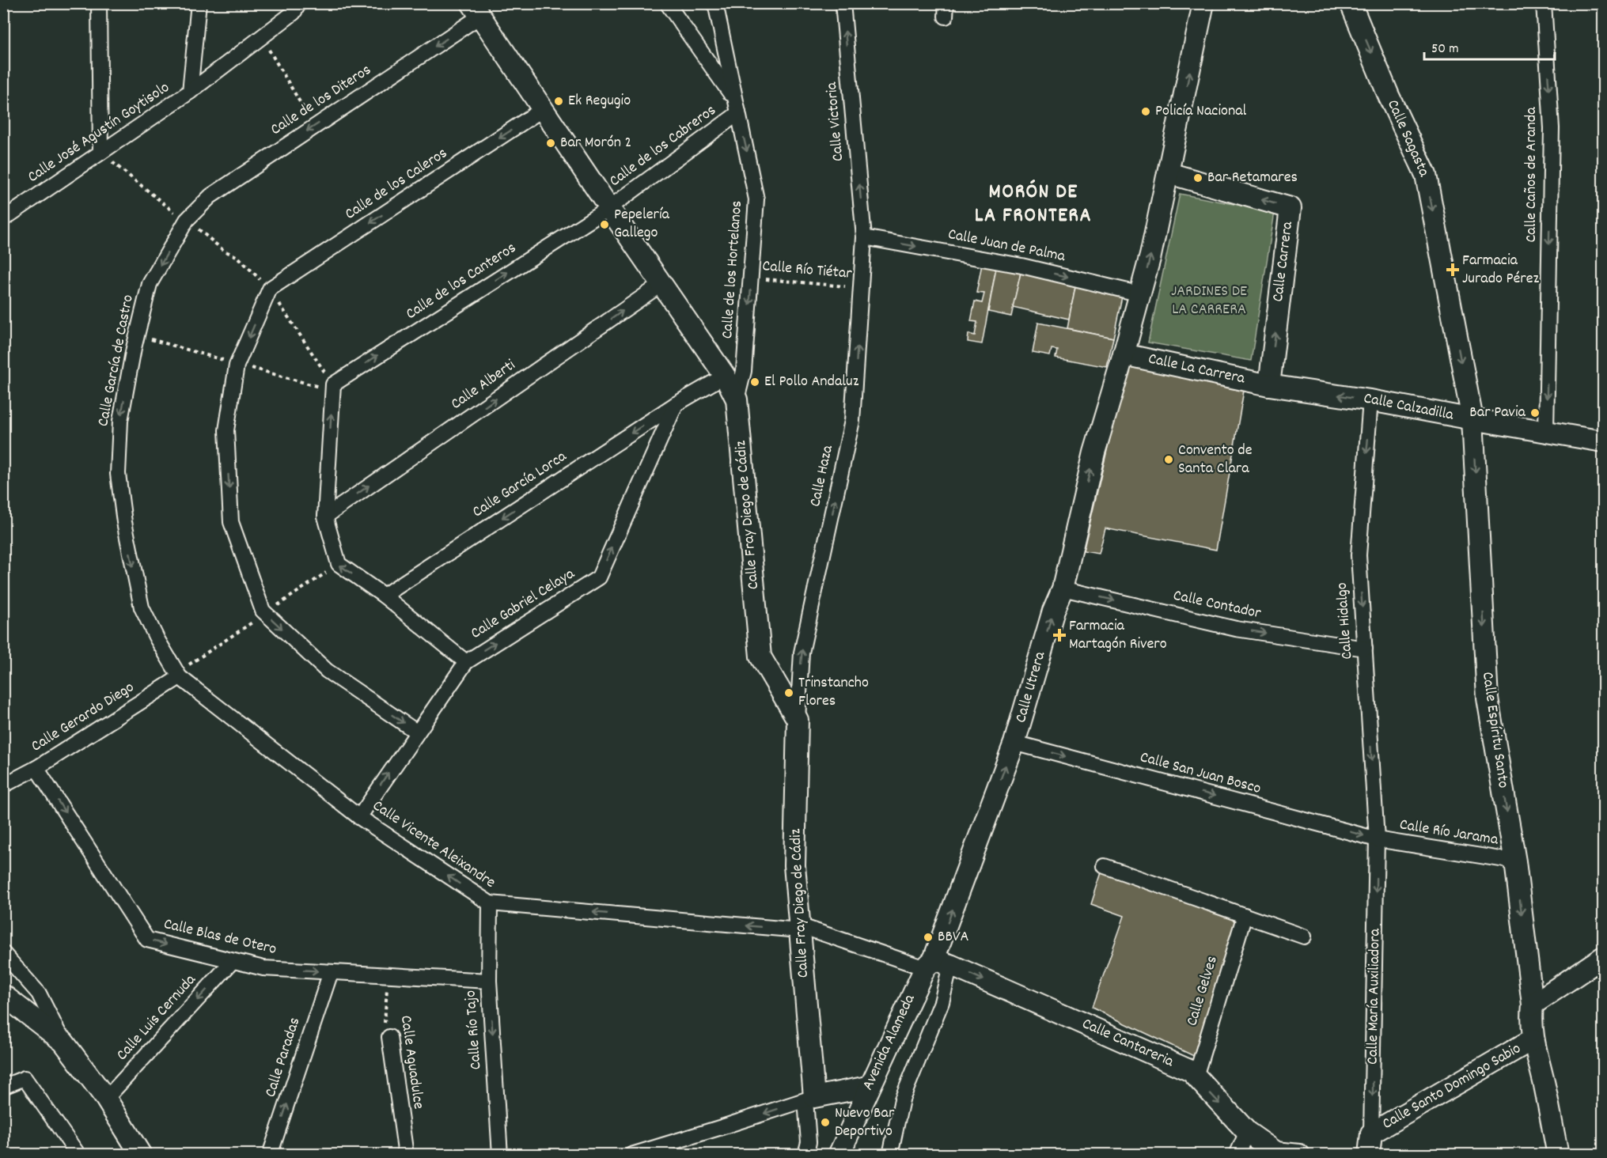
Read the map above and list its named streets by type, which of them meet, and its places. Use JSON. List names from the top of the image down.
{
  "streets": {
    "street": [
      "Calle de los Diteros",
      "Calle Victoria",
      "Calle José Agustín Goytisolo",
      "Calle Sagasta",
      "Calle de los Cabreros",
      "Calle Caños de Aranda",
      "Calle de los Caleros",
      "Calle Juan de Palma",
      "Calle Carrera",
      "Calle de los Hortelanos",
      "Calle de los Canteros",
      "Calle García de Castro",
      "Calle La Carrera",
      "Calle Alberti",
      "Calle Calzadilla",
      "Calle Haza",
      "Calle García Lorca",
      "Calle Fray Diego de Cádiz",
      "Calle Gabriel Celaya",
      "Calle Contador",
      "Calle Hidalgo",
      "Calle Utrera",
      "Calle Gerardo Diego",
      "Calle Espíritu Santo",
      "Calle San Juan Bosco",
      "Calle Río Jarama",
      "Calle Vicente Aleixandre",
      "Calle Blas de Otero",
      "Calle Gelves",
      "Calle María Auxiliadora",
      "Calle Luis Cernuda",
      "Calle Río Tajo",
      "Avenida Alameda",
      "Calle Cantareria",
      "Calle Paradas",
      "Calle Aguadulce",
      "Calle Santo Domingo Sabio"
    ],
    "path": ["Calle Río Tiétar"]
  },
  "crossings": [
    ["Calle de los Diteros", "Calle García de Castro"],
    ["Calle de los Diteros", "Calle Fray Diego de Cádiz"],
    ["Calle Victoria", "Calle Juan de Palma"],
    ["Calle Victoria", "Calle Haza"],
    ["Calle Sagasta", "Calle Calzadilla"],
    ["Calle Sagasta", "Calle Espíritu Santo"],
    ["Calle de los Cabreros", "Calle de los Hortelanos"],
    ["Calle de los Cabreros", "Calle de los Canteros"],
    ["Calle de los Cabreros", "Calle Fray Diego de Cádiz"],
    ["Calle Caños de Aranda", "Calle Calzadilla"],
    ["Calle de los Caleros", "Calle Fray Diego de Cádiz"],
    ["Calle Juan de Palma", "Calle Haza"],
    ["Calle Carrera", "Calle La Carrera"],
    ["Calle Carrera", "Calle Calzadilla"],
    ["Calle de los Hortelanos", "Calle Río Tiétar"],
    ["Calle de los Hortelanos", "Calle Fray Diego de Cádiz"],
    ["Calle Río Tiétar", "Calle Haza"],
    ["Calle de los Canteros", "Calle Fray Diego de Cádiz"],
    ["Calle García de Castro", "Calle Gerardo Diego"],
    ["Calle García de Castro", "Calle Vicente Aleixandre"],
    ["Calle La Carrera", "Calle Calzadilla"],
    ["Calle La Carrera", "Calle Utrera"],
    ["Calle Alberti", "Calle Fray Diego de Cádiz"],
    ["Calle Calzadilla", "Calle Hidalgo"],
    ["Calle Calzadilla", "Calle Espíritu Santo"],
    ["Calle Haza", "Calle Fray Diego de Cádiz"],
    ["Calle García Lorca", "Calle Fray Diego de Cádiz"],
    ["Calle García Lorca", "Calle Gabriel Celaya"],
    ["Calle Fray Diego de Cádiz", "Calle Vicente Aleixandre"],
    ["Calle Gabriel Celaya", "Calle Vicente Aleixandre"],
    ["Calle Contador", "Calle Hidalgo"],
    ["Calle Contador", "Calle Utrera"],
    ["Calle Hidalgo", "Calle San Juan Bosco"],
    ["Calle Hidalgo", "Calle Río Jarama"],
    ["Calle Hidalgo", "Calle María Auxiliadora"],
    ["Calle Utrera", "Calle San Juan Bosco"],
    ["Calle Utrera", "Calle Vicente Aleixandre"],
    ["Calle Utrera", "Avenida Alameda"],
    ["Calle Utrera", "Calle Cantareria"],
    ["Calle Gerardo Diego", "Calle Vicente Aleixandre"],
    ["Calle Gerardo Diego", "Calle Blas de Otero"],
    ["Calle Espíritu Santo", "Calle Río Jarama"],
    ["Calle Espíritu Santo", "Calle Santo Domingo Sabio"],
    ["Calle San Juan Bosco", "Calle Río Jarama"],
    ["Calle San Juan Bosco", "Calle María Auxiliadora"],
    ["Calle Río Jarama", "Calle María Auxiliadora"],
    ["Calle Vicente Aleixandre", "Calle Río Tajo"],
    ["Calle Vicente Aleixandre", "Avenida Alameda"],
    ["Calle Vicente Aleixandre", "Calle Cantareria"],
    ["Calle Blas de Otero", "Calle Luis Cernuda"],
    ["Calle Blas de Otero", "Calle Río Tajo"],
    ["Calle Blas de Otero", "Calle Paradas"],
    ["Calle Blas de Otero", "Calle Aguadulce"],
    ["Calle Gelves", "Calle Cantareria"],
    ["Calle María Auxiliadora", "Calle Santo Domingo Sabio"],
    ["Avenida Alameda", "Calle Cantareria"]
  ],
  "one_way": [
    "Calle de los Diteros",
    "Calle Victoria",
    "Calle Sagasta",
    "Calle Caños de Aranda",
    "Calle de los Caleros",
    "Calle Juan de Palma",
    "Calle de los Hortelanos",
    "Calle de los Canteros",
    "Calle García de Castro",
    "Calle Alberti",
    "Calle Haza",
    "Calle García Lorca",
    "Calle Gabriel Celaya",
    "Calle Contador",
    "Calle Hidalgo",
    "Calle Utrera",
    "Calle Espíritu Santo",
    "Calle Vicente Aleixandre",
    "Calle Blas de Otero",
    "Calle María Auxiliadora",
    "Calle Luis Cernuda",
    "Calle Río Tajo",
    "Calle Paradas"
  ],
  "districts": ["MORÓN DE LA FRONTERA"],
  "parks": ["JARDINES DE LA CARRERA"],
  "places": {
    "other": [
      "Ek Regugio",
      "Policía Nacional",
      "Bar Morón 2",
      "Bar Retamares",
      "Pepelería Gallego",
      "El Pollo Andaluz",
      "Bar Pavia",
      "Convento de Santa Clara",
      "Trinstancho Flores",
      "BBVA",
      "Nuevo Bar Deportivo"
    ],
    "health": ["Farmacia Jurado Pérez", "Farmacia Martagón Rivero"]
  },
  "scale_bar": "50 m"
}
